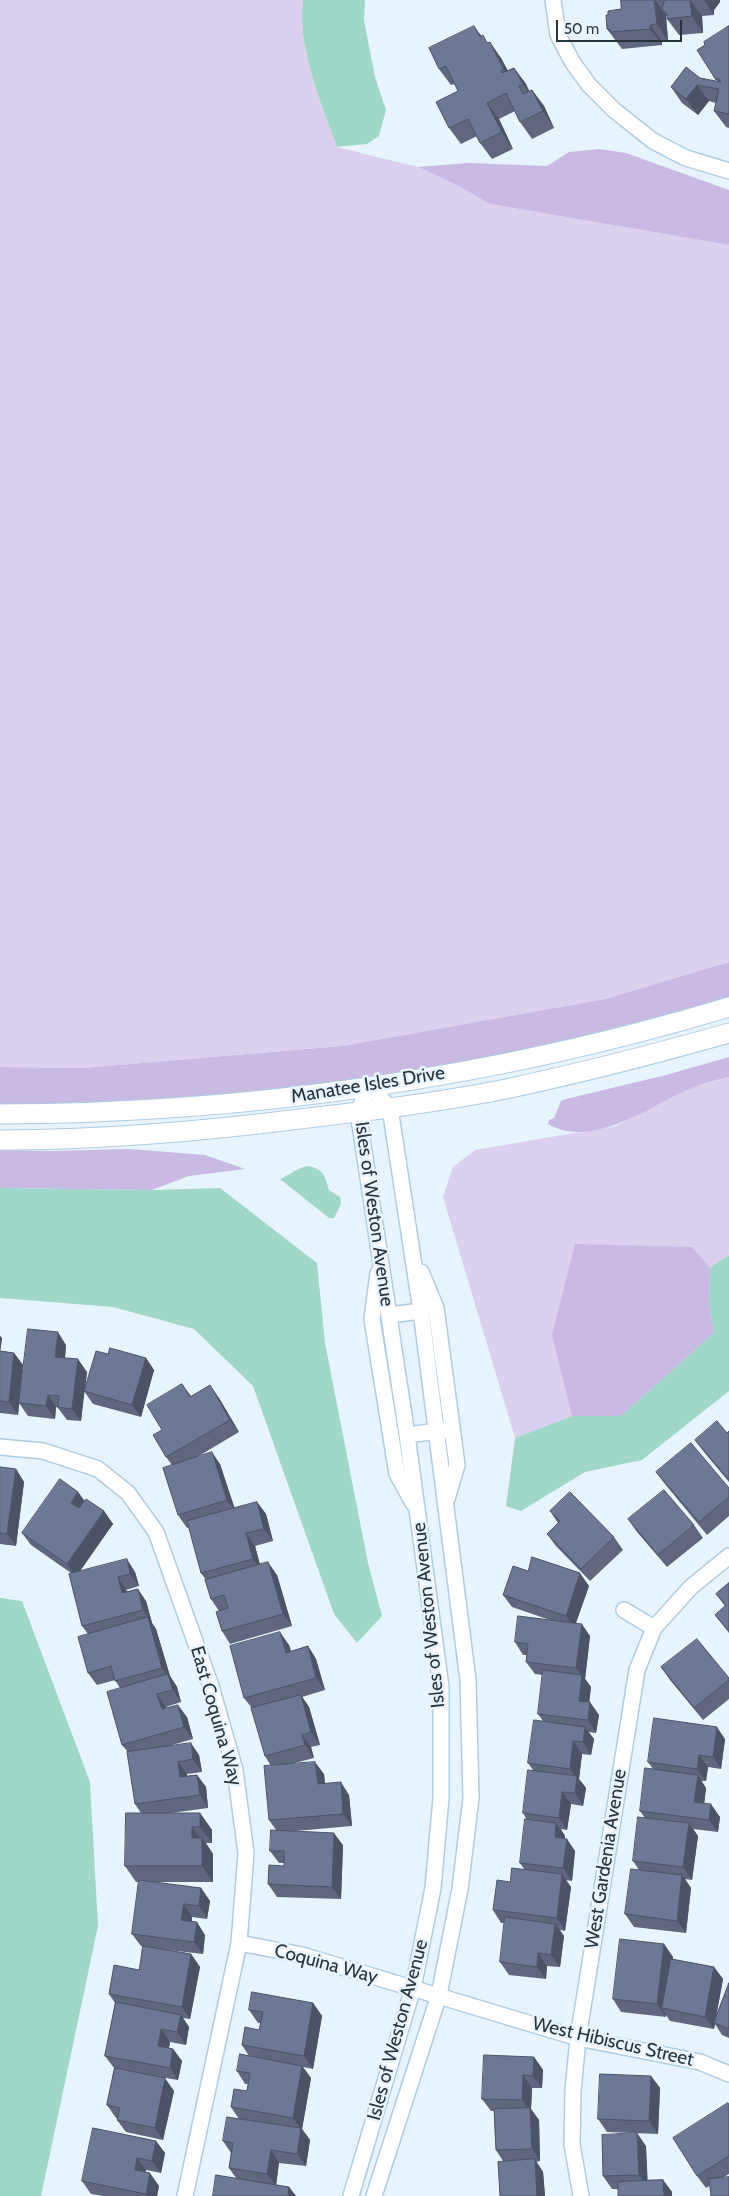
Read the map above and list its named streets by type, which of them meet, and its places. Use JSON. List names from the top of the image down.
{
  "streets": {
    "street": [
      "Manatee Isles Drive",
      "Isles of Weston Avenue",
      "East Coquina Way",
      "West Gardenia Avenue",
      "Coquina Way",
      "West Hibiscus Street"
    ]
  },
  "crossings": [
    ["Manatee Isles Drive", "Isles of Weston Avenue"],
    ["Isles of Weston Avenue", "Coquina Way"],
    ["Isles of Weston Avenue", "West Hibiscus Street"],
    ["East Coquina Way", "Coquina Way"],
    ["West Gardenia Avenue", "West Hibiscus Street"],
    ["Coquina Way", "West Hibiscus Street"]
  ],
  "scale_bar": "50 m"
}
